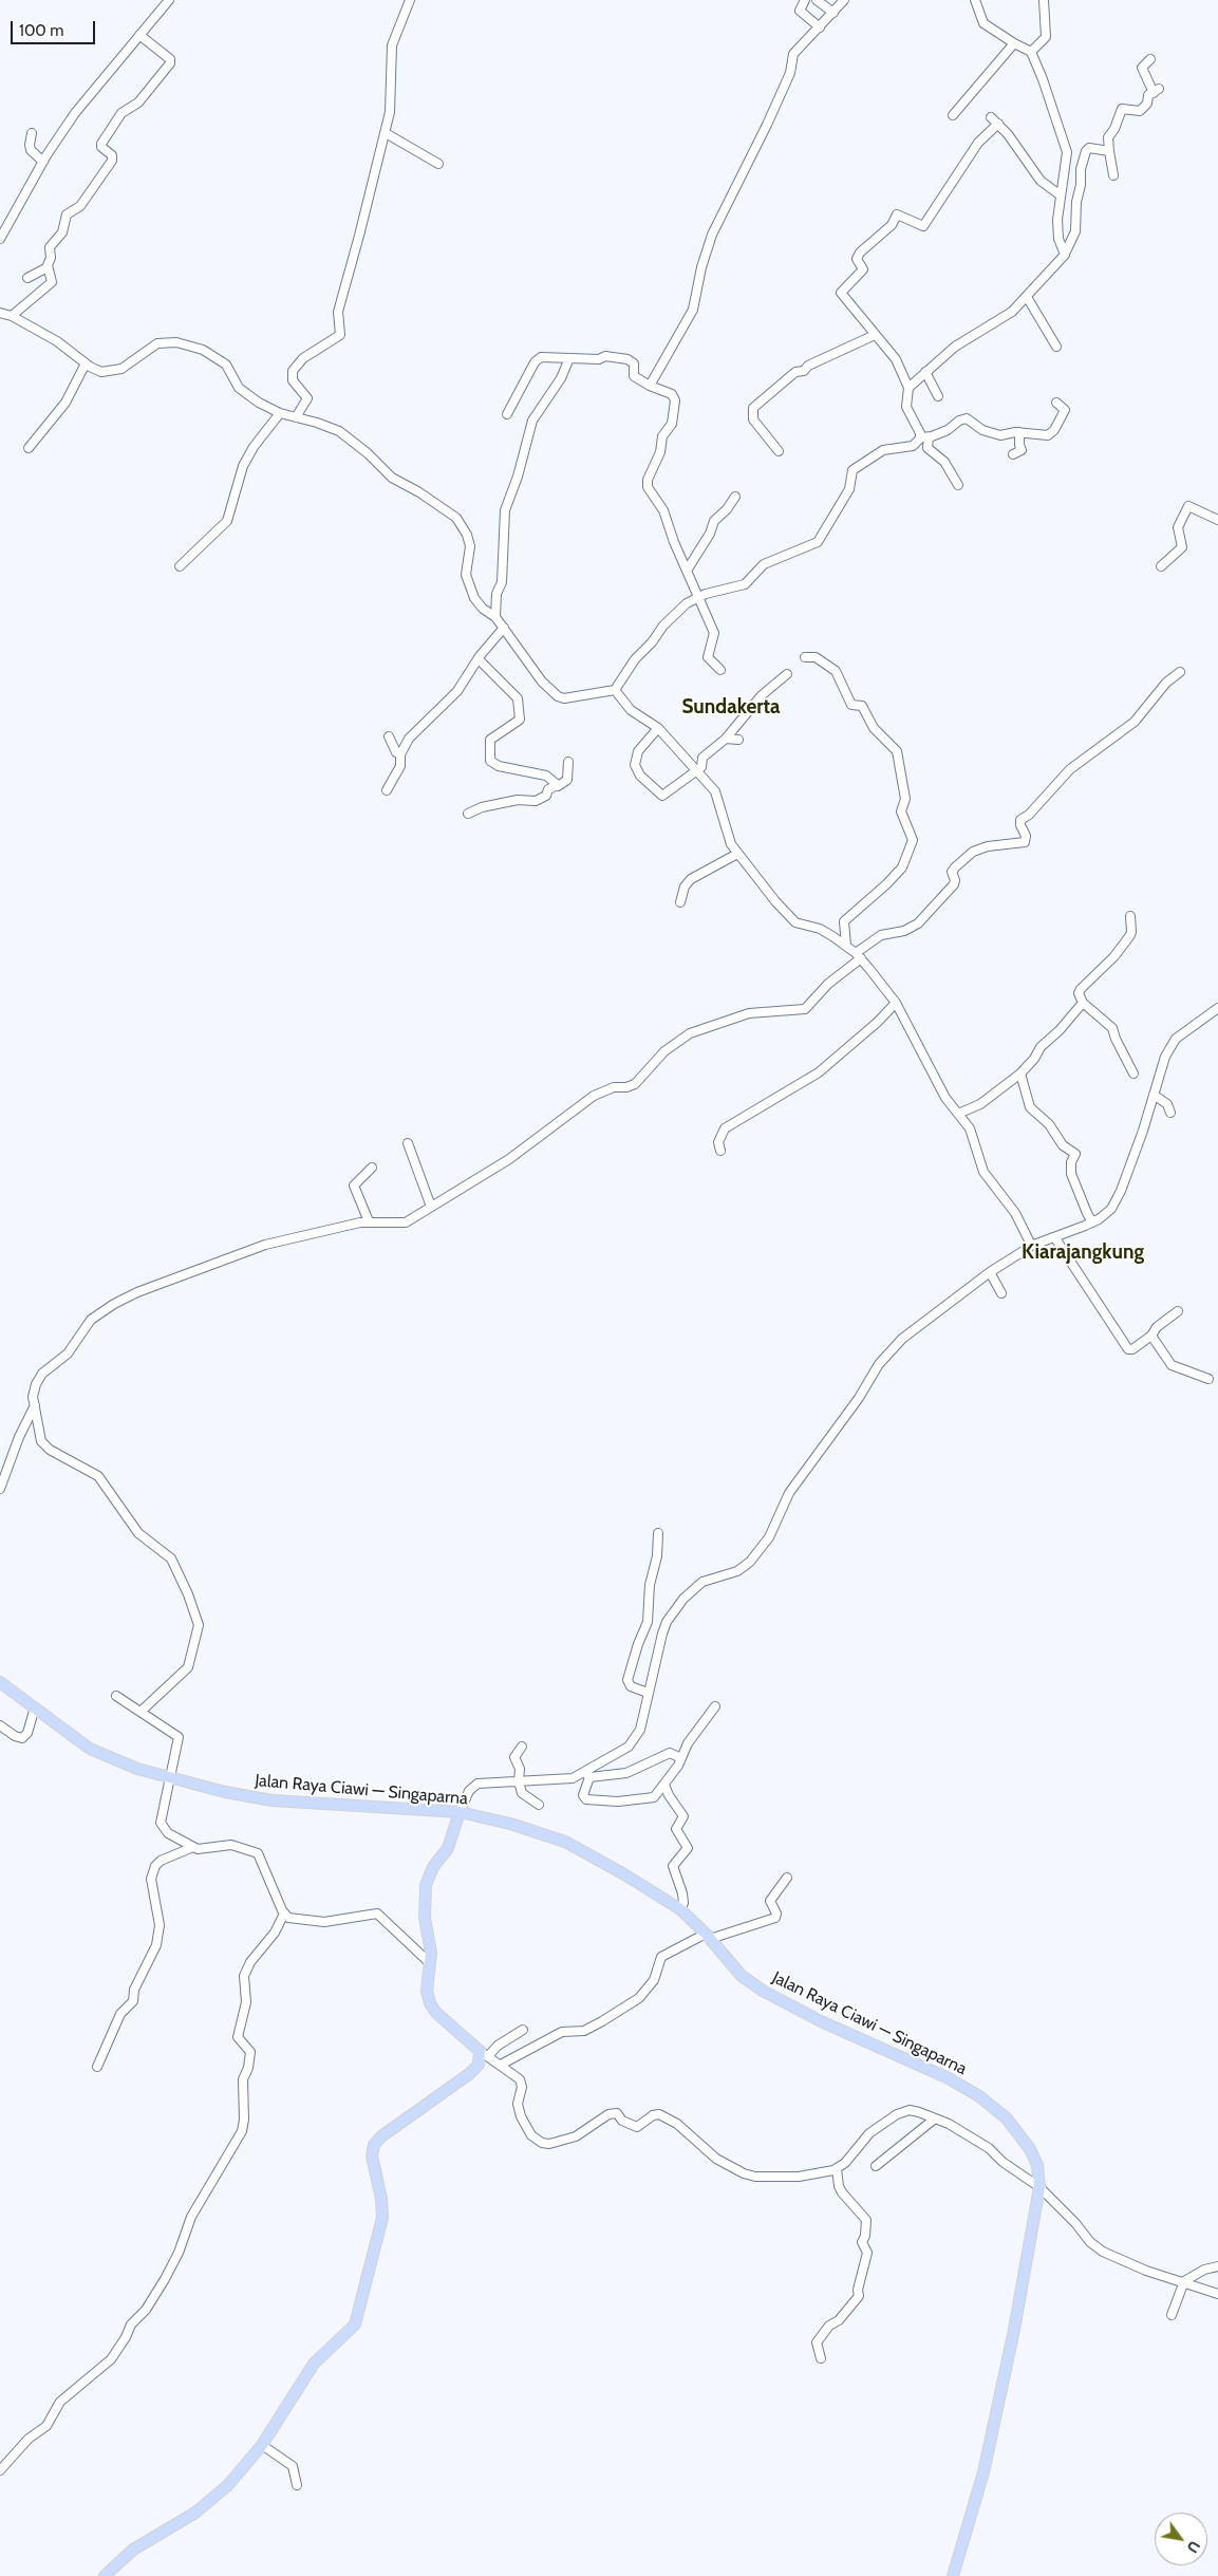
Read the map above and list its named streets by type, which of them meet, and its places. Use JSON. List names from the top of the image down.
{
  "streets": {
    "main road": ["Jalan Raya Ciawi — Singaparna"]
  },
  "districts": ["Sundakerta", "Kiarajangkung"],
  "scale_bar": "100 m",
  "north": "bottom right"
}
